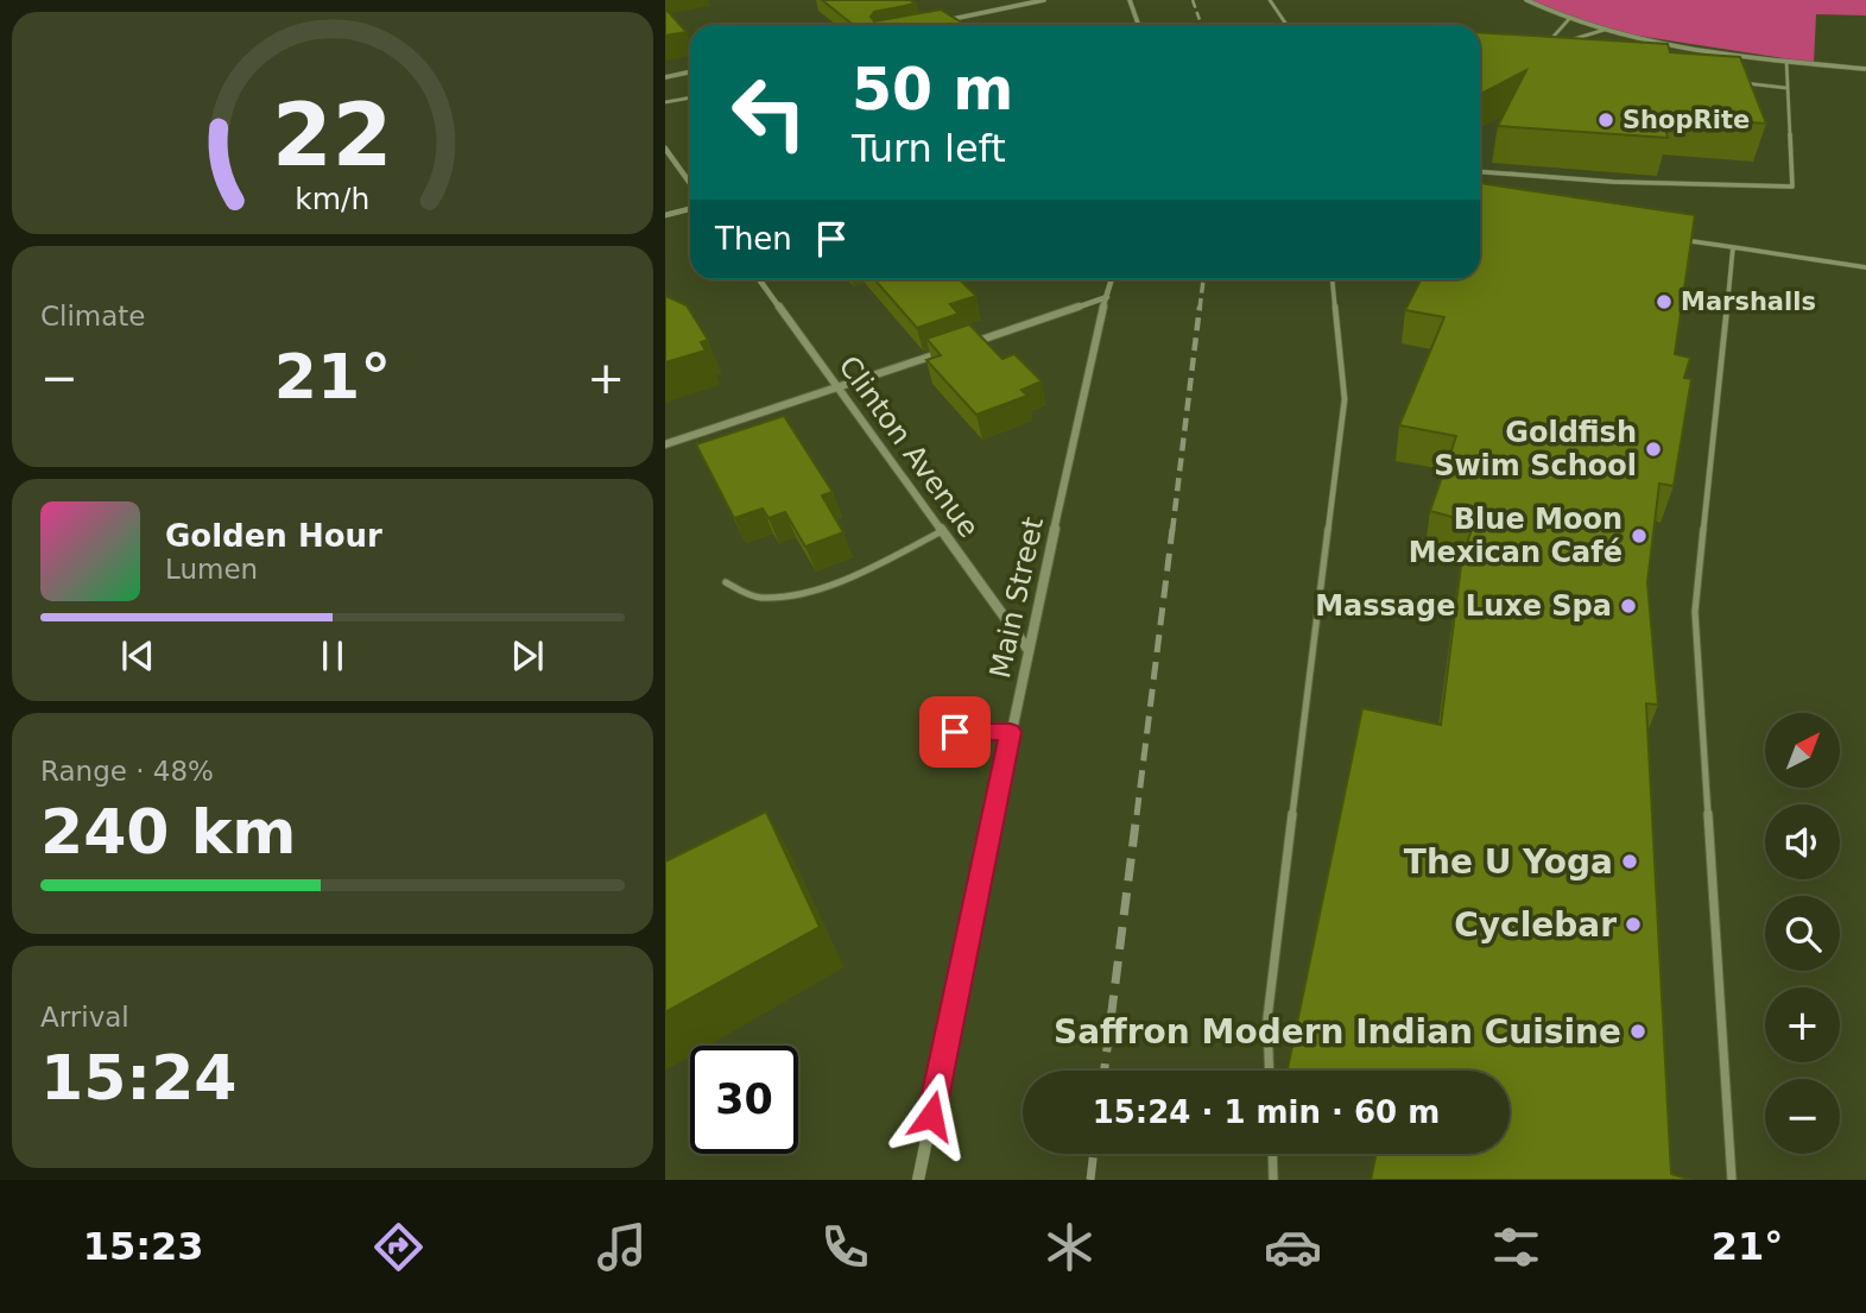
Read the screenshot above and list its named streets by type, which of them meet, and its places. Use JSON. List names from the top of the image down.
{
  "streets": {
    "street": ["Clinton Avenue", "Main Street"]
  },
  "crossings": [
    ["Clinton Avenue", "Main Street"]
  ],
  "places": [
    "ShopRite",
    "Marshalls",
    "Goldfish Swim School",
    "Blue Moon Mexican Café",
    "Massage Luxe Spa",
    "The U Yoga",
    "Cyclebar",
    "Saffron Modern Indian Cuisine"
  ],
  "north": "top right",
  "page": {
    "turn": ["50 m", "Turn left"],
    "then": "Then",
    "tile": [
      "Climate",
      ["Range · 48%", "240 km"],
      ["Arrival", "15:24"]
    ],
    "heat": ["−", "21°", "+"],
    "song": ["Golden Hour", "Lumen"],
    "map_buttons": ["+", "−"],
    "limit": "30",
    "trip": "15:24 · 1 min · 60 m",
    "tabs": ["15:23", "21°"],
    "gauge": ["22", "km/h"]
  }
}
